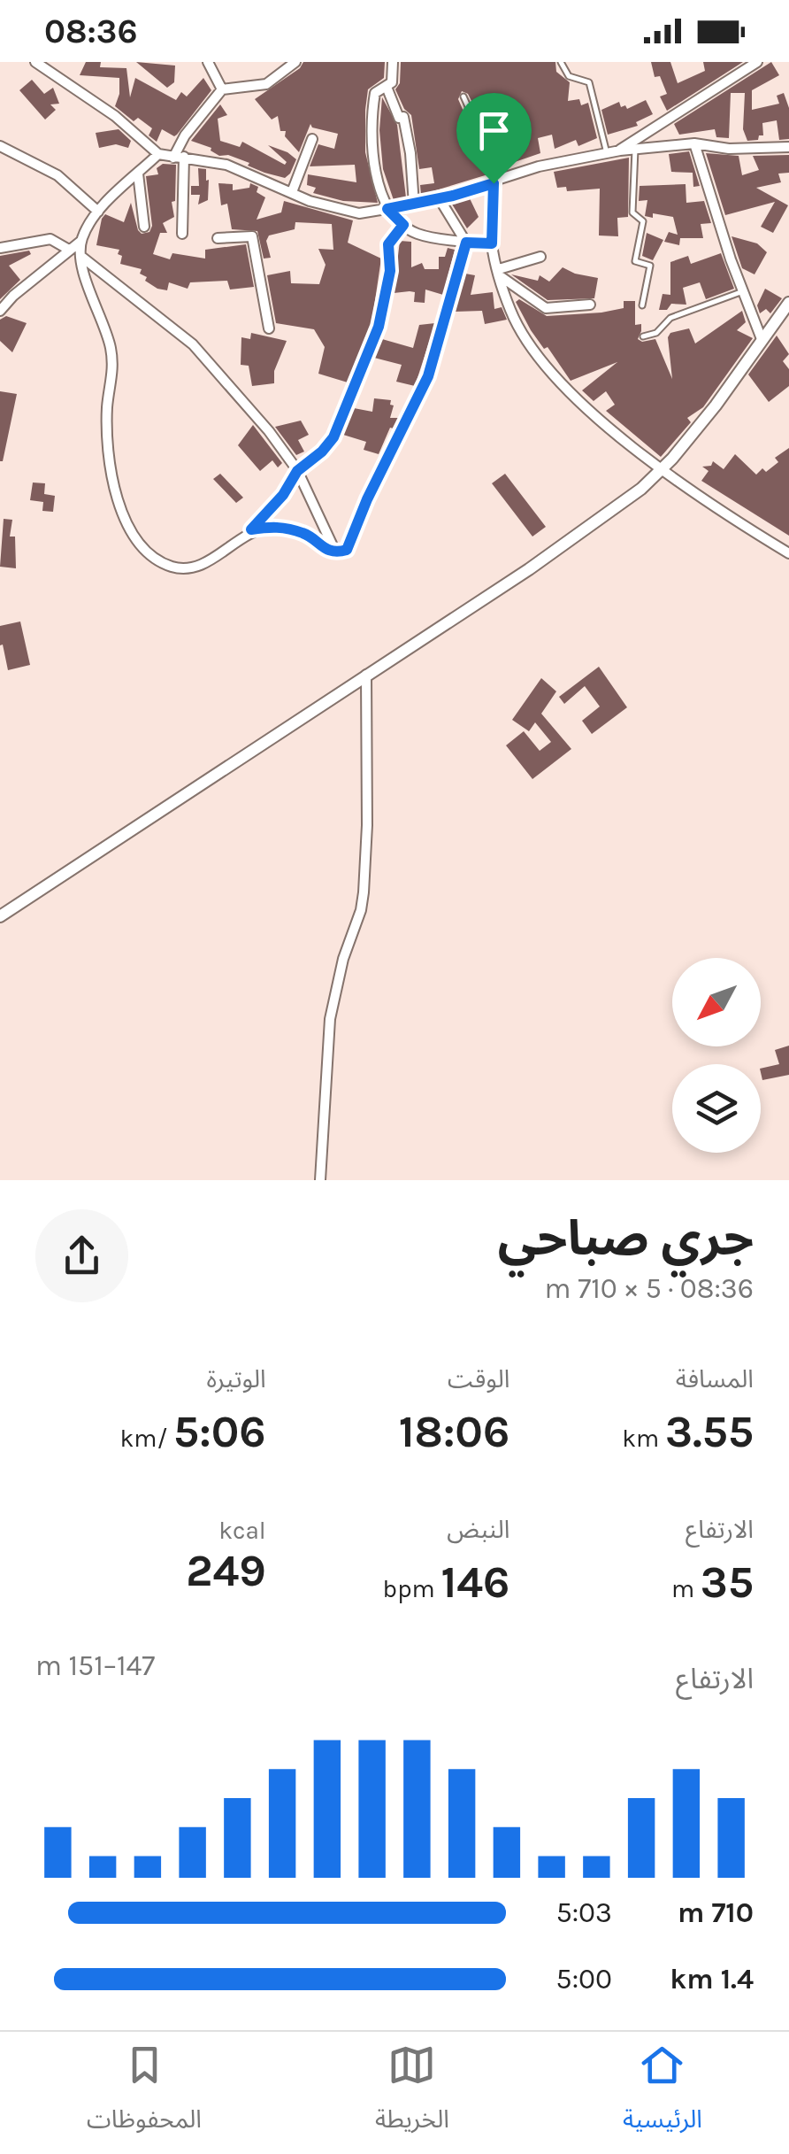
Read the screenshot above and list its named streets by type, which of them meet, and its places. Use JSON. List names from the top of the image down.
{
  "north": "bottom left",
  "page": {
    "status": "08:36",
    "heading": ["جري صباحي", "08:36 · 5 × 710 m"],
    "stats": [
      ["المسافة", "3.55 km"],
      ["الوقت", "18:06"],
      ["الوتيرة", "5:06 /km"],
      ["الارتفاع", "35 m"],
      ["النبض", "146 bpm"],
      ["kcal", "249"]
    ],
    "chart": ["الارتفاع", "147–151 m"],
    "list": [
      {
        "name": "710 m",
        "note": "5:03"
      },
      {
        "name": "1.4 km",
        "note": "5:00"
      }
    ],
    "tabs": ["الرئيسية", "الخريطة", "المحفوظات"]
  }
}
